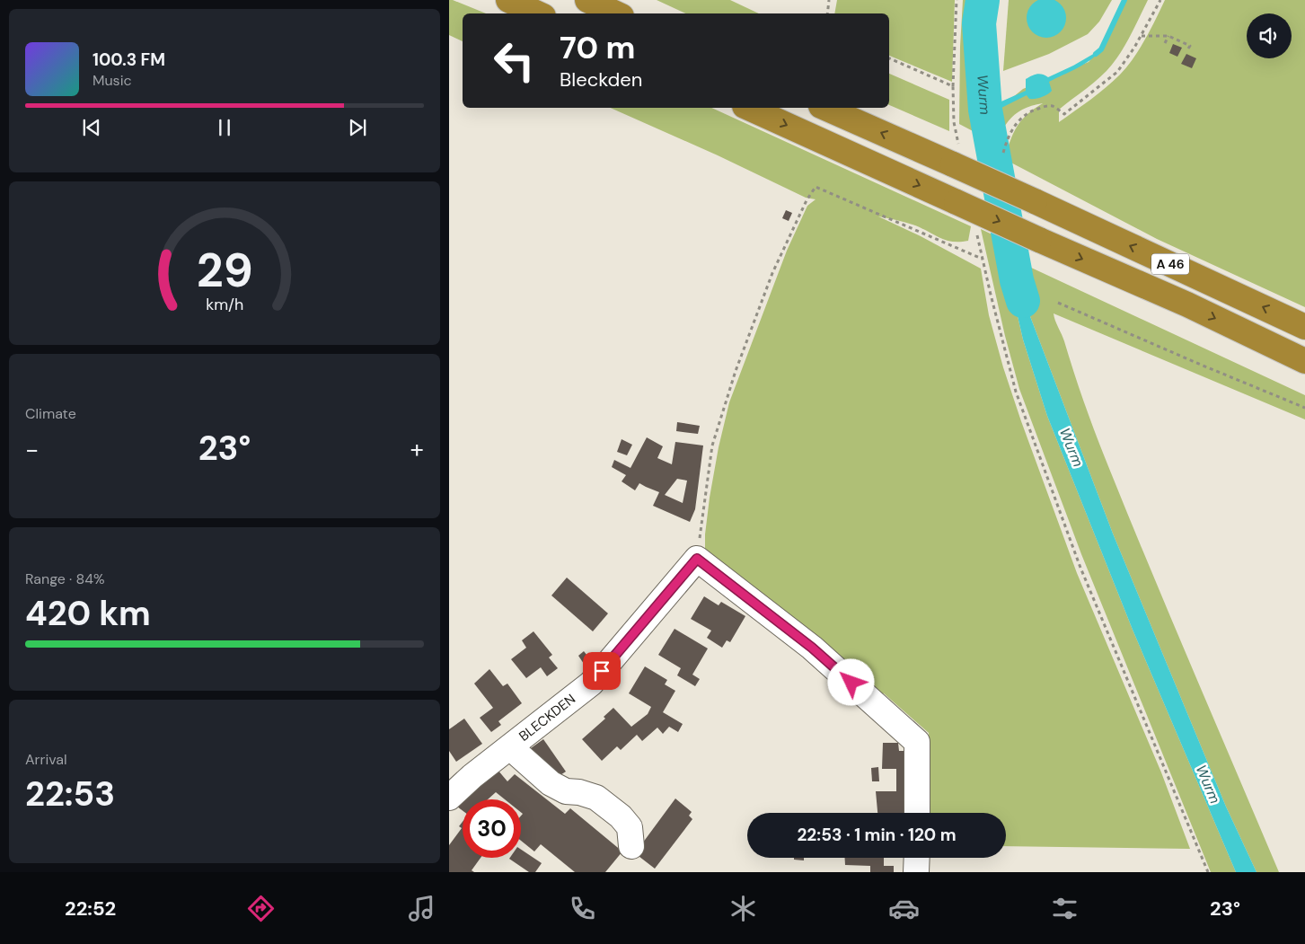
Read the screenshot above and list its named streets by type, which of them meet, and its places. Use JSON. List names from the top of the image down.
{
  "streets": {
    "highway": ["A 46"],
    "street": ["BLECKDEN"]
  },
  "water": ["Wurm"],
  "page": {
    "turn": ["70 m", "Bleckden"],
    "song": ["100.3 FM", "Music"],
    "tile": [
      "Climate",
      ["Range · 84%", "420 km"],
      ["Arrival", "22:53"]
    ],
    "heat": ["−", "23°", "+"],
    "limit": "30",
    "trip": "22:53 · 1 min · 120 m",
    "tabs": ["22:52", "23°"],
    "gauge": ["29", "km/h"]
  }
}
